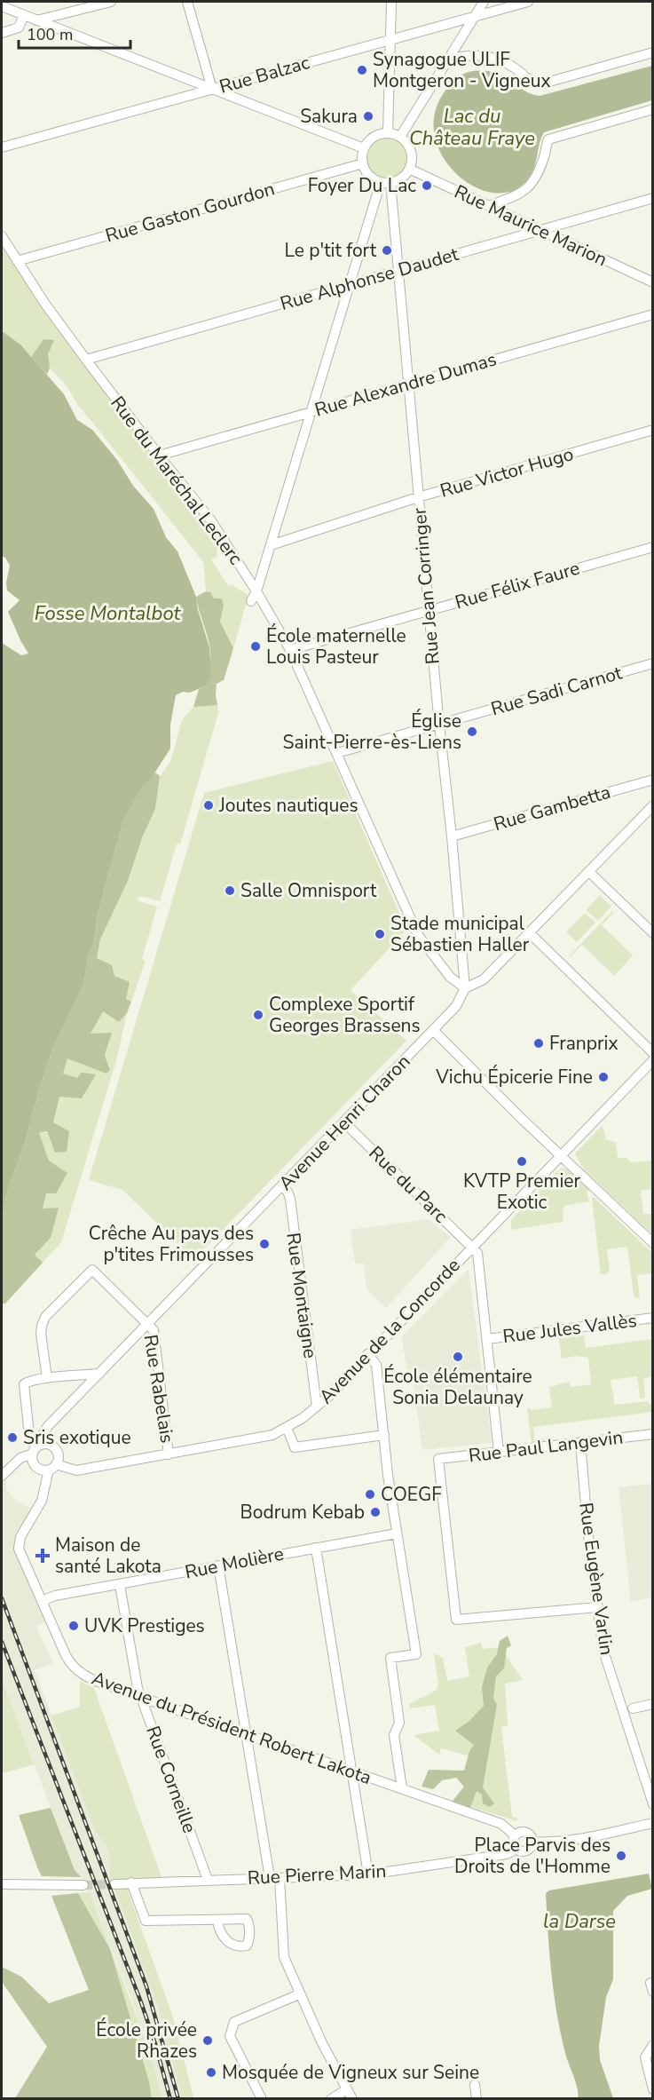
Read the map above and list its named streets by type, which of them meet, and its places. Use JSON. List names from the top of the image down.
{
  "streets": {
    "street": [
      "Rue Balzac",
      "Rue Gaston Gourdon",
      "Rue Maurice Marion",
      "Rue Alphonse Daudet",
      "Rue Alexandre Dumas",
      "Rue Victor Hugo",
      "Rue du Maréchal Leclerc",
      "Rue Félix Faure",
      "Rue Jean Corringer",
      "Rue Sadi Carnot",
      "Rue Gambetta",
      "Avenue Henri Charon",
      "Rue du Parc",
      "Rue Montaigne",
      "Rue Jules Vallès",
      "Avenue de la Concorde",
      "Rue Rabelais",
      "Rue Paul Langevin",
      "Rue Molière",
      "Rue Eugène Varlin",
      "Avenue du Président Robert Lakota",
      "Rue Corneille",
      "Rue Pierre Marin"
    ]
  },
  "crossings": [
    ["Rue Gaston Gourdon", "Rue Maurice Marion"],
    ["Rue Gaston Gourdon", "Rue du Maréchal Leclerc"],
    ["Rue Gaston Gourdon", "Rue Jean Corringer"],
    ["Rue Maurice Marion", "Rue Alphonse Daudet"],
    ["Rue Maurice Marion", "Rue Jean Corringer"],
    ["Rue Alphonse Daudet", "Rue du Maréchal Leclerc"],
    ["Rue Alphonse Daudet", "Rue Jean Corringer"],
    ["Rue Alexandre Dumas", "Rue du Maréchal Leclerc"],
    ["Rue Alexandre Dumas", "Rue Jean Corringer"],
    ["Rue Victor Hugo", "Rue Jean Corringer"],
    ["Rue du Maréchal Leclerc", "Rue Félix Faure"],
    ["Rue du Maréchal Leclerc", "Rue Jean Corringer"],
    ["Rue du Maréchal Leclerc", "Rue Sadi Carnot"],
    ["Rue du Maréchal Leclerc", "Avenue Henri Charon"],
    ["Rue Félix Faure", "Rue Jean Corringer"],
    ["Rue Jean Corringer", "Rue Sadi Carnot"],
    ["Rue Jean Corringer", "Rue Gambetta"],
    ["Rue Jean Corringer", "Avenue Henri Charon"],
    ["Avenue Henri Charon", "Rue du Parc"],
    ["Avenue Henri Charon", "Rue Montaigne"],
    ["Avenue Henri Charon", "Avenue de la Concorde"],
    ["Avenue Henri Charon", "Rue Rabelais"],
    ["Rue du Parc", "Avenue de la Concorde"],
    ["Rue Montaigne", "Avenue de la Concorde"],
    ["Avenue de la Concorde", "Rue Rabelais"],
    ["Rue Paul Langevin", "Rue Eugène Varlin"],
    ["Rue Molière", "Avenue du Président Robert Lakota"],
    ["Rue Molière", "Rue Corneille"],
    ["Avenue du Président Robert Lakota", "Rue Corneille"],
    ["Avenue du Président Robert Lakota", "Rue Pierre Marin"],
    ["Rue Corneille", "Rue Pierre Marin"]
  ],
  "water": ["Lac du Château Fraye", "Fosse Montalbot", "la Darse"],
  "places": {
    "other": [
      "Synagogue ULIF Montgeron - Vigneux",
      "Sakura",
      "Foyer Du Lac",
      "Le p'tit fort",
      "École maternelle Louis Pasteur",
      "Église Saint-Pierre-ès-Liens",
      "Joutes nautiques",
      "Salle Omnisport",
      "Stade municipal Sébastien Haller",
      "Complexe Sportif Georges Brassens",
      "Franprix",
      "Vichu Épicerie Fine",
      "KVTP Premier Exotic",
      "Crêche Au pays des p'tites Frimousses",
      "École élémentaire Sonia Delaunay",
      "Sris exotique",
      "COEGF",
      "Bodrum Kebab",
      "UVK Prestiges",
      "Place Parvis des Droits de l'Homme",
      "École privée Rhazes",
      "Mosquée de Vigneux sur Seine"
    ],
    "health": ["Maison de santé Lakota"]
  },
  "scale_bar": "100 m"
}
